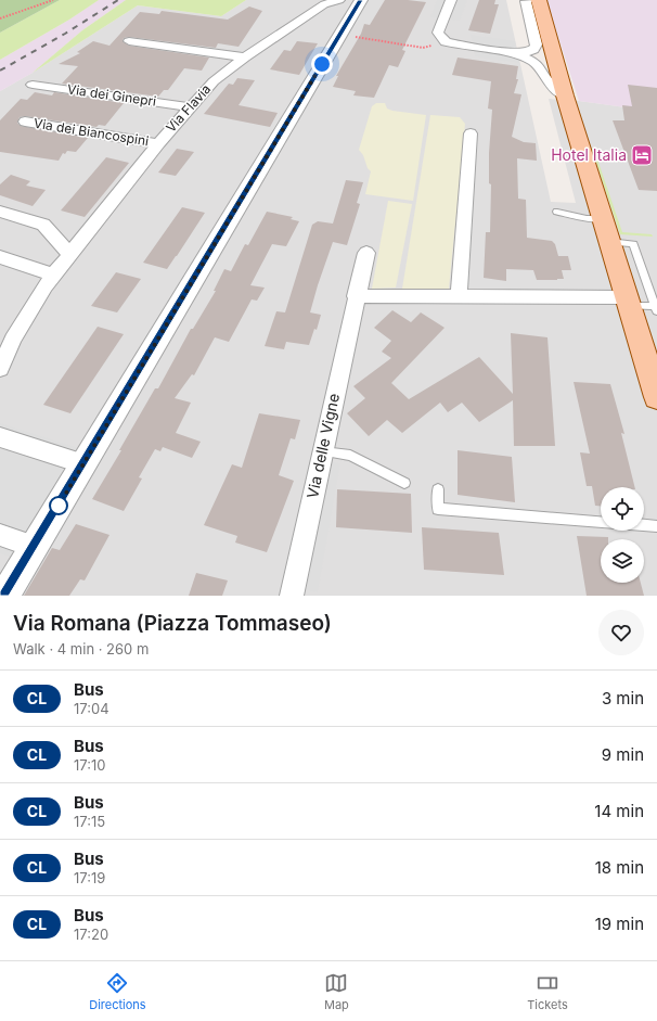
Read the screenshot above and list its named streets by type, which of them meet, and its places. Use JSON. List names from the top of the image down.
{
  "streets": {
    "street": [
      "Via dei Ginepri",
      "Via Flavia",
      "Via dei Biancospini",
      "Via delle Vigne"
    ]
  },
  "crossings": [
    ["Via dei Ginepri", "Via Flavia"],
    ["Via Flavia", "Via dei Biancospini"]
  ],
  "places": {
    "hotel": ["Hotel Italia"]
  },
  "lines": ["bus line CL"],
  "page": {
    "heading": ["Via Romana (Piazza Tommaseo)", "Walk · 4 min · 260 m"],
    "list": [
      {
        "mark": "CL",
        "name": "Bus",
        "note": "17:04",
        "value": "3 min"
      },
      {
        "mark": "CL",
        "name": "Bus",
        "note": "17:10",
        "value": "9 min"
      },
      {
        "mark": "CL",
        "name": "Bus",
        "note": "17:15",
        "value": "14 min"
      },
      {
        "mark": "CL",
        "name": "Bus",
        "note": "17:19",
        "value": "18 min"
      },
      {
        "mark": "CL",
        "name": "Bus",
        "note": "17:20",
        "value": "19 min"
      }
    ],
    "tabs": ["Directions", "Map", "Tickets"]
  }
}
